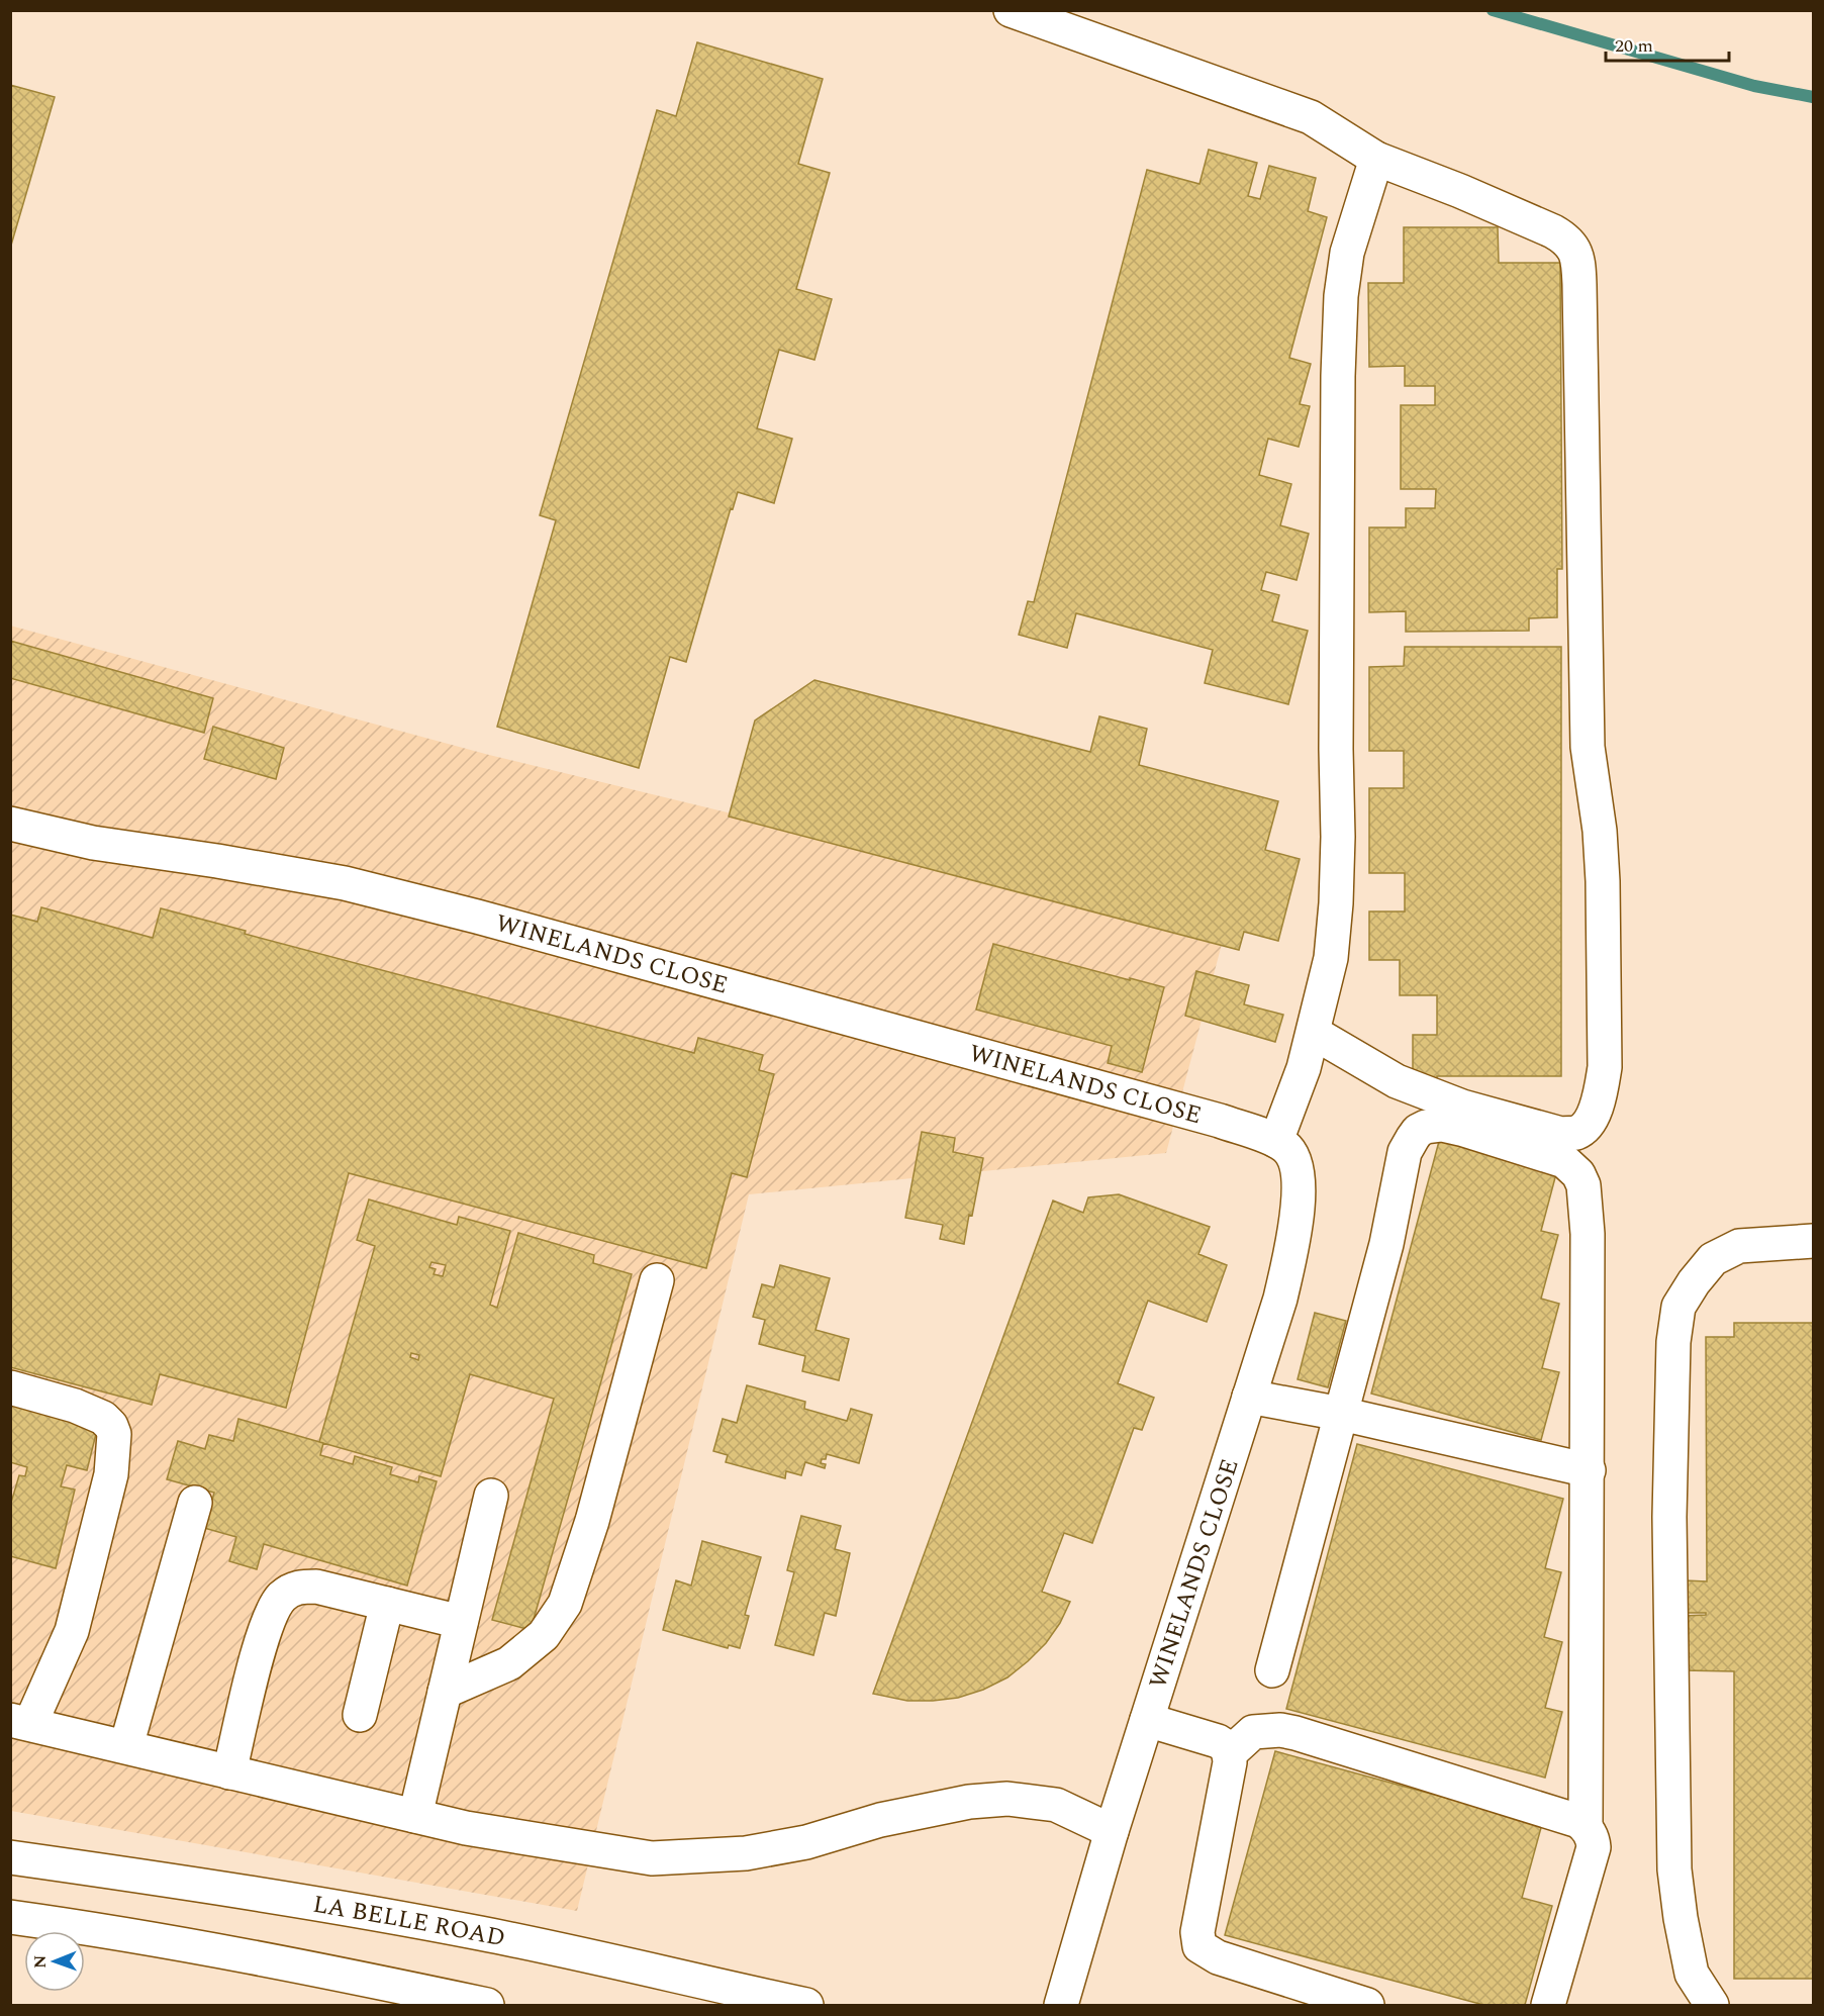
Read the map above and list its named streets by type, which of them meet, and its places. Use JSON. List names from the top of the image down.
{
  "streets": {
    "street": ["WINELANDS CLOSE", "LA BELLE ROAD"]
  },
  "scale_bar": "20 m",
  "north": "left"
}
